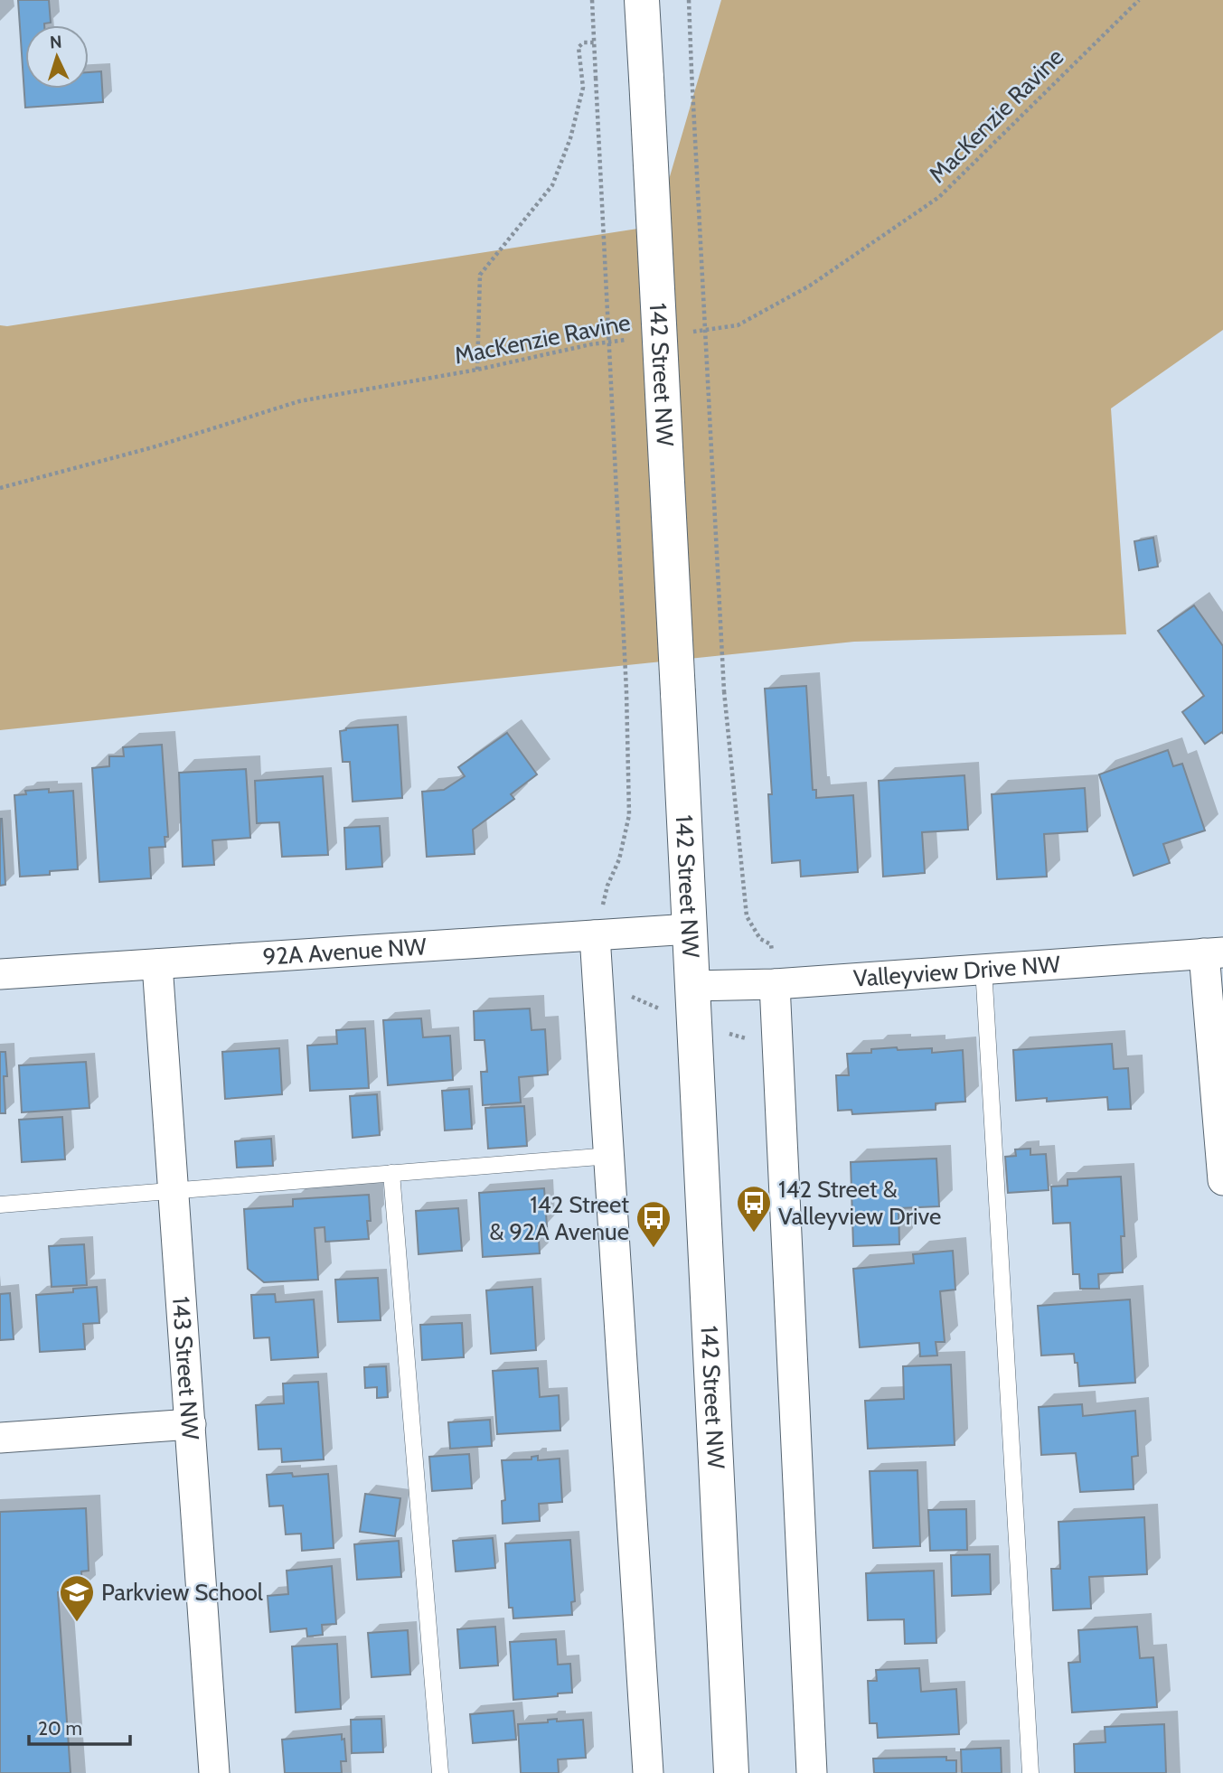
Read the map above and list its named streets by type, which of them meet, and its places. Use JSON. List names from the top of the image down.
{
  "streets": {
    "main road": ["142 Street NW"],
    "street": ["92A Avenue NW", "Valleyview Drive NW", "143 Street NW"],
    "path": ["MacKenzie Ravine"]
  },
  "crossings": [
    ["142 Street NW", "92A Avenue NW"],
    ["142 Street NW", "Valleyview Drive NW"],
    ["92A Avenue NW", "143 Street NW"]
  ],
  "places": {
    "bus stop": ["142 Street & Valleyview Drive", "142 Street & 92A Avenue"],
    "school or university": ["Parkview School"]
  },
  "scale_bar": "20 m",
  "north": "top"
}
